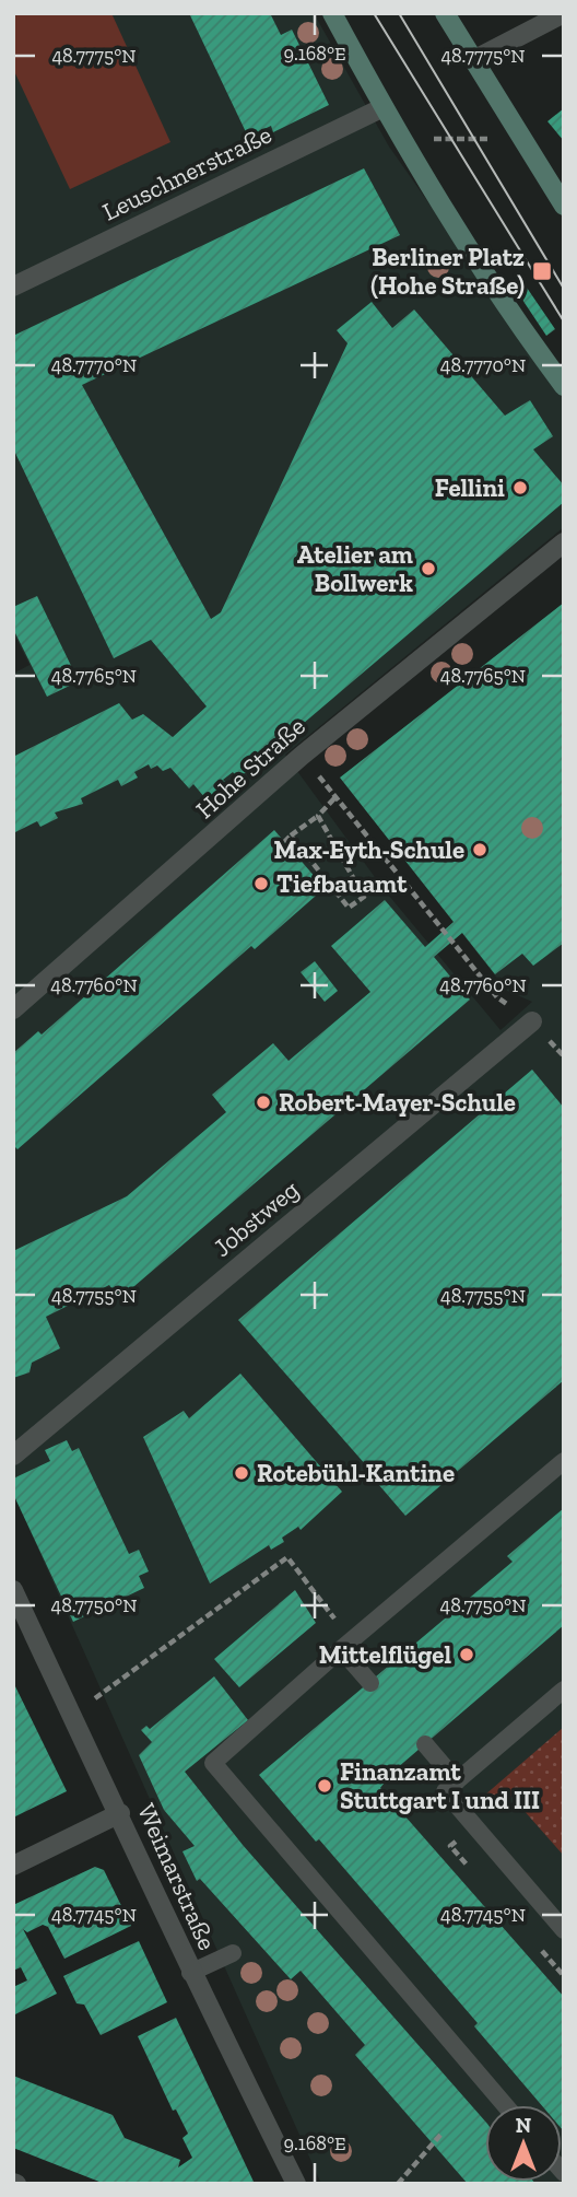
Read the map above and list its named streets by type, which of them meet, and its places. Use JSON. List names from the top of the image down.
{
  "streets": {
    "street": [
      "Leuschnerstraße",
      "Hohe Straße",
      "Jobstweg",
      "Weimarstraße"
    ]
  },
  "places": {
    "transit": ["Berliner Platz (Hohe Straße)"],
    "other": [
      "Fellini",
      "Atelier am Bollwerk",
      "Max-Eyth-Schule",
      "Tiefbauamt",
      "Robert-Mayer-Schule",
      "Rotebühl-Kantine",
      "Mittelflügel",
      "Finanzamt Stuttgart I und III"
    ]
  },
  "north": "top",
  "coordinates": [
    "9.168°E",
    "48.7775°N",
    "48.7770°N",
    "48.7765°N",
    "48.7760°N",
    "48.7755°N",
    "48.7750°N",
    "48.7745°N"
  ]
}
